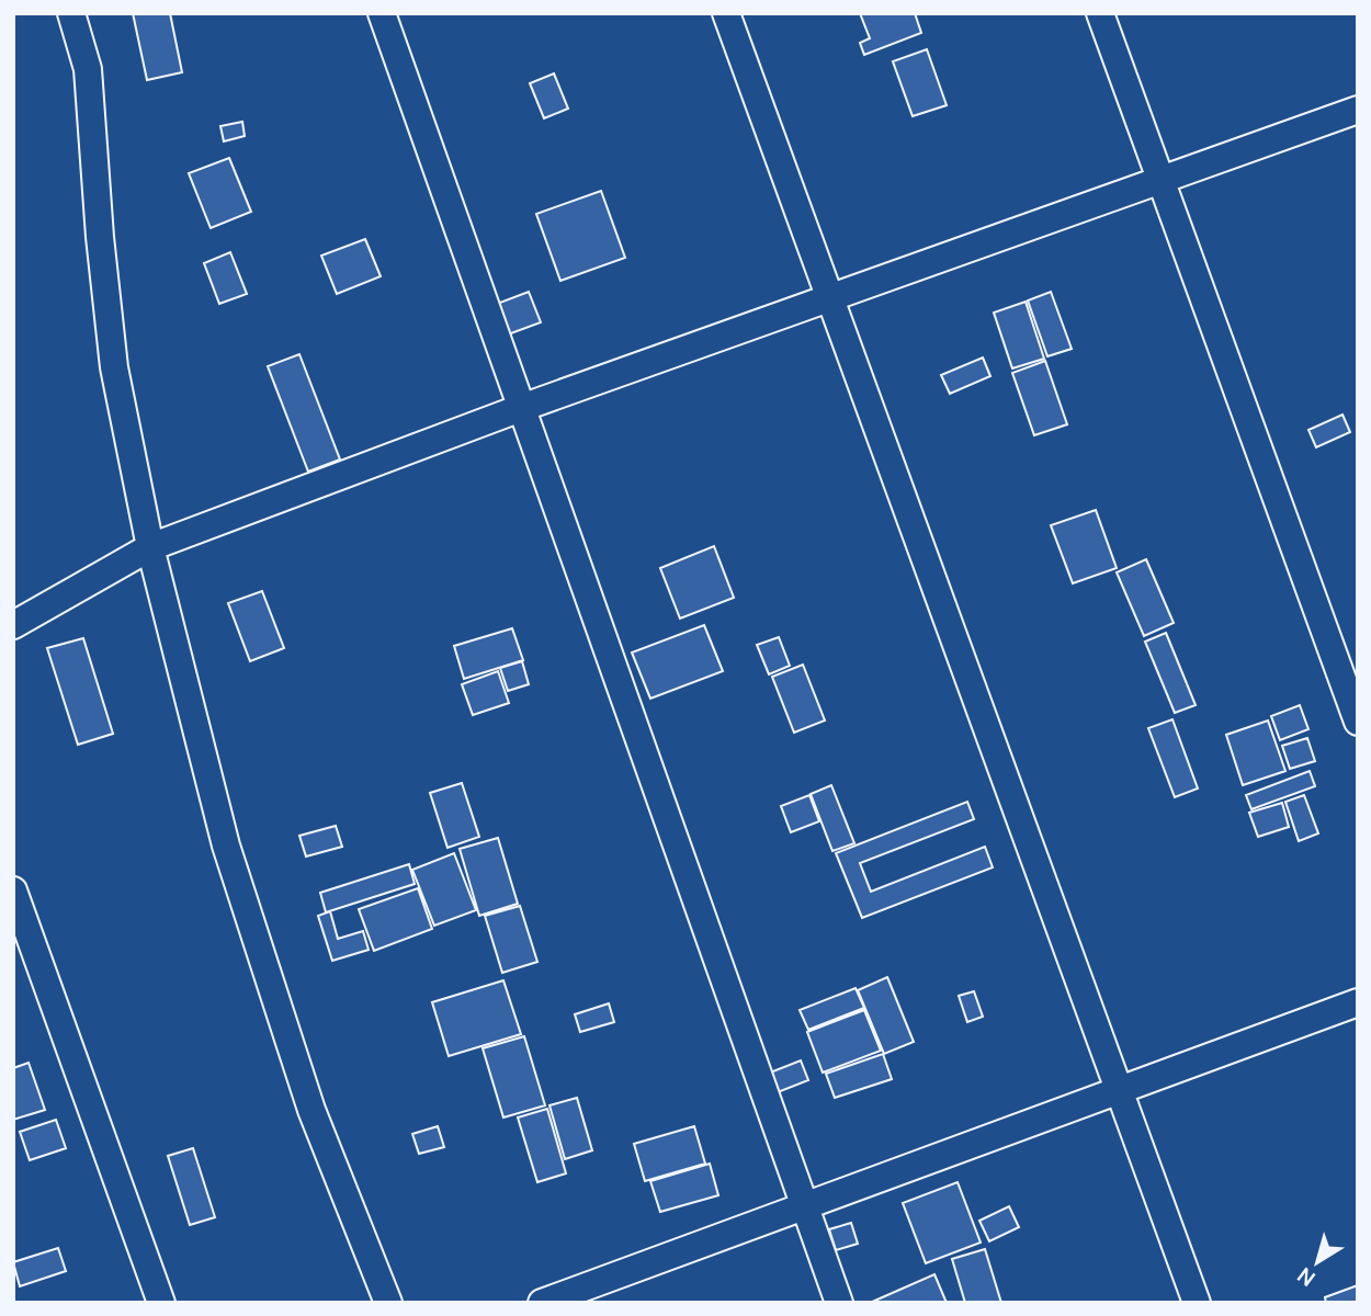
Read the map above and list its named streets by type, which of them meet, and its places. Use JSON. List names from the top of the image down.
{
  "north": "bottom left"
}
